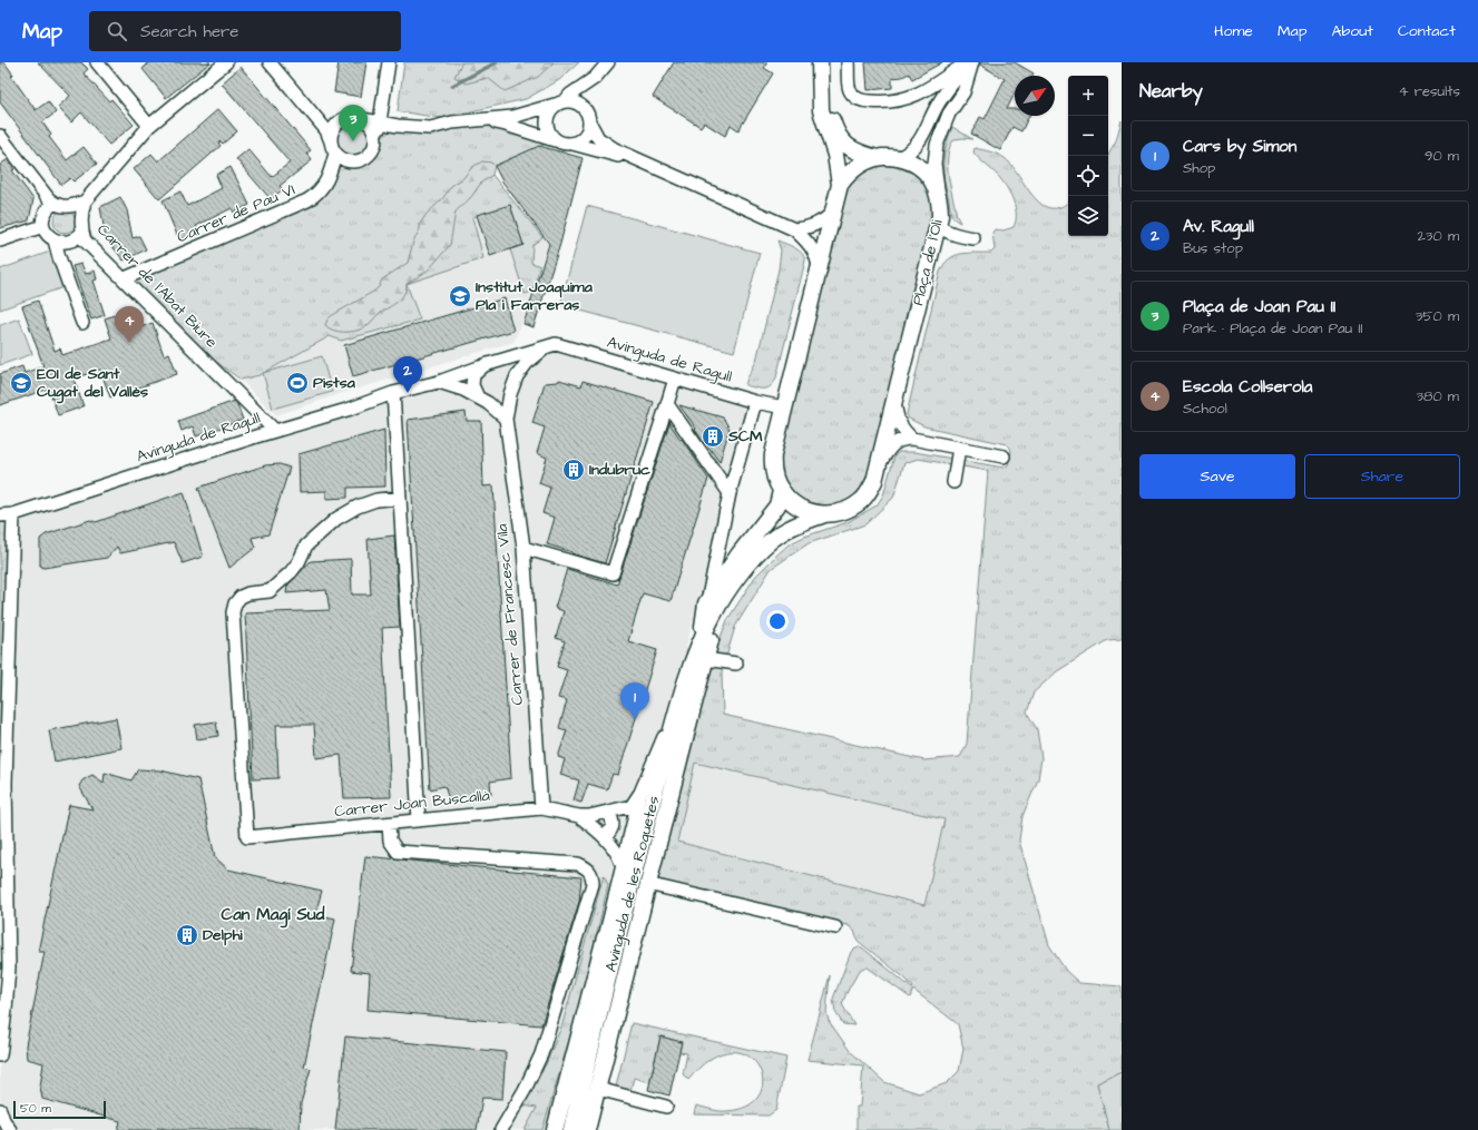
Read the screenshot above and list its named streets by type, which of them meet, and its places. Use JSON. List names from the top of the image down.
{
  "streets": {
    "main road": ["Plaça de l'Oli", "Avinguda de les Roquetes"],
    "street": [
      "Carrer de Pau VI",
      "Carrer de l'Abat Biure",
      "Avinguda de Ragull",
      "Carrer de Francesc Vila",
      "Carrer Joan Buscallà"
    ]
  },
  "crossings": [
    ["Carrer de Pau VI", "Carrer de l'Abat Biure"],
    ["Plaça de l'Oli", "Avinguda de Ragull"],
    ["Plaça de l'Oli", "Avinguda de les Roquetes"],
    ["Carrer de l'Abat Biure", "Avinguda de Ragull"],
    ["Avinguda de Ragull", "Avinguda de les Roquetes"],
    ["Carrer de Francesc Vila", "Carrer Joan Buscallà"]
  ],
  "districts": ["Can Magí Sud"],
  "places": {
    "school or university": ["Institut Joaquima Pla i Farreras", "EOI de Sant Cugat del Vallès"],
    "sports": ["Pistsa"],
    "building": ["SCM", "Indubruc", "Delphi"]
  },
  "scale_bar": "50 m",
  "north": "top right",
  "page": {
    "header": "Map",
    "search": "Search here",
    "nav": [
      "Home",
      "Map",
      "About",
      "Contact"
    ],
    "heading": ["Nearby", "4 results"],
    "map_buttons": ["+", "−"],
    "pins": [
      "3",
      "4",
      "2",
      "1"
    ],
    "list": [
      {
        "mark": "1",
        "name": "Cars by Simon",
        "note": "Shop",
        "value": "90 m"
      },
      {
        "mark": "2",
        "name": "Av. Ragull",
        "note": "Bus stop",
        "value": "230 m"
      },
      {
        "mark": "3",
        "name": "Plaça de Joan Pau II",
        "note": "Park · Plaça de Joan Pau II",
        "value": "350 m"
      },
      {
        "mark": "4",
        "name": "Escola Collserola",
        "note": "School",
        "value": "380 m"
      }
    ],
    "buttons": ["Save", "Share"],
    "scale": "50 m"
  }
}
